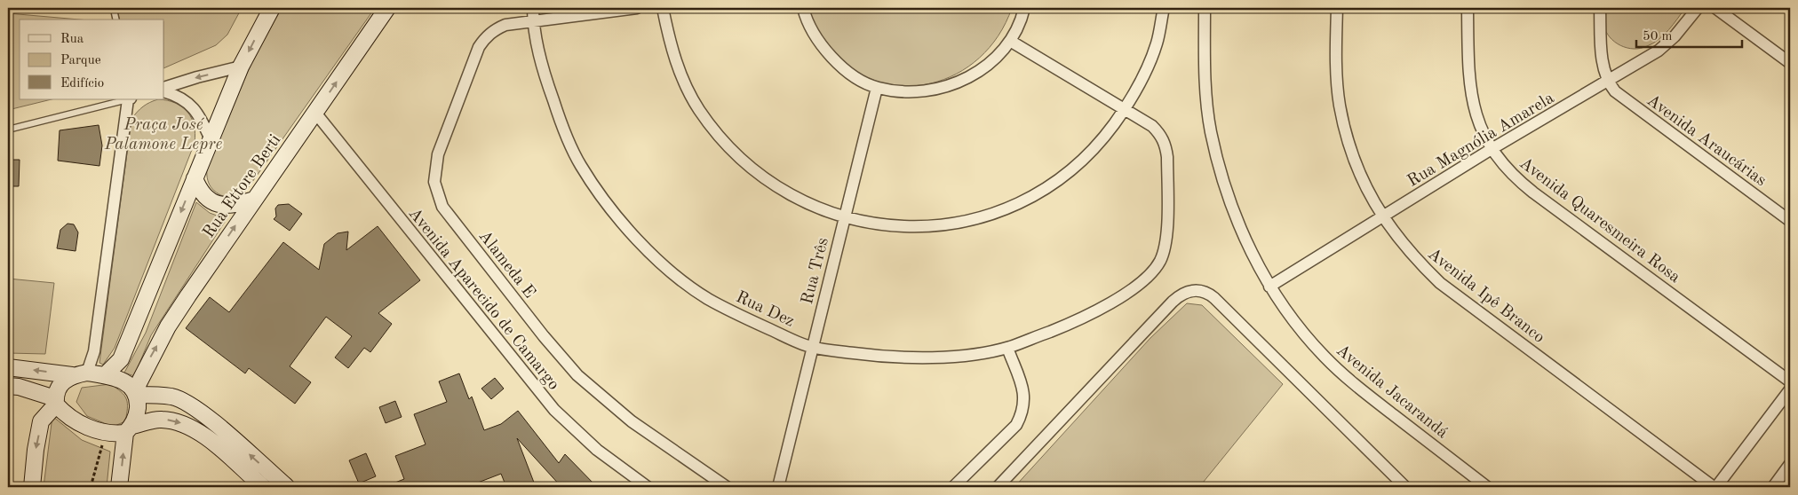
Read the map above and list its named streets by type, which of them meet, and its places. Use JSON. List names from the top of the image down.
{
  "streets": {
    "street": [
      "Rua Magnólia Amarela",
      "Avenida Araucárias",
      "Rua Ettore Berti",
      "Avenida Quaresmeira Rosa",
      "Alameda E",
      "Rua Três",
      "Avenida Ipê Branco",
      "Avenida Aparecido de Camargo",
      "Rua Dez",
      "Avenida Jacarandá"
    ]
  },
  "crossings": [
    ["Rua Magnólia Amarela", "Avenida Araucárias"],
    ["Rua Magnólia Amarela", "Avenida Quaresmeira Rosa"],
    ["Rua Magnólia Amarela", "Avenida Ipê Branco"],
    ["Rua Magnólia Amarela", "Avenida Jacarandá"],
    ["Rua Ettore Berti", "Avenida Aparecido de Camargo"],
    ["Alameda E", "Rua Dez"],
    ["Rua Três", "Rua Dez"]
  ],
  "parks": ["Praça José Palamone Lepre"],
  "legend": ["Rua", "Parque", "Edifício"],
  "scale_bar": "50 m"
}
